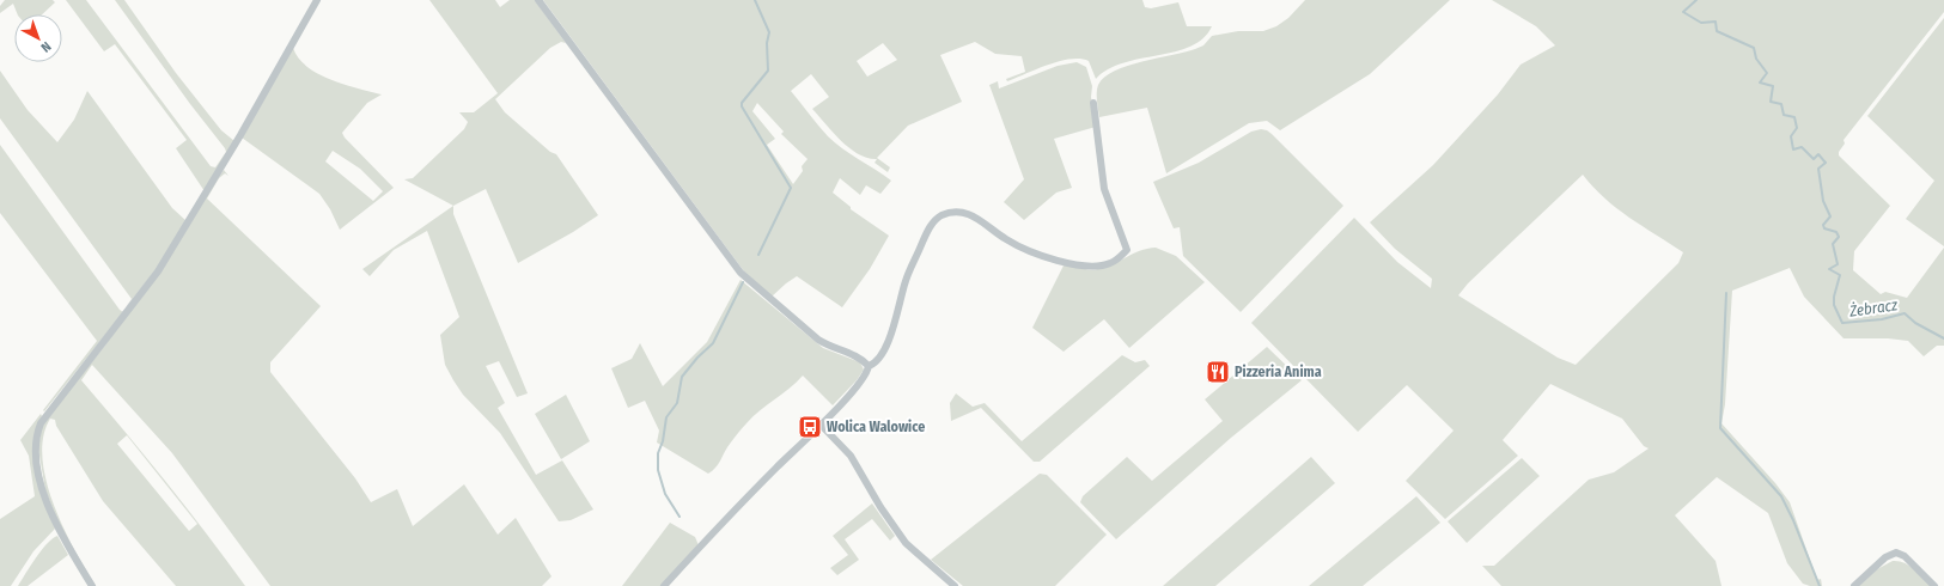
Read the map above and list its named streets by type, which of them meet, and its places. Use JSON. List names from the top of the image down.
{
  "water": ["Żebracz"],
  "places": {
    "restaurant": ["Pizzeria Anima"],
    "bus stop": ["Wolica Walowice"]
  },
  "north": "bottom right"
}
